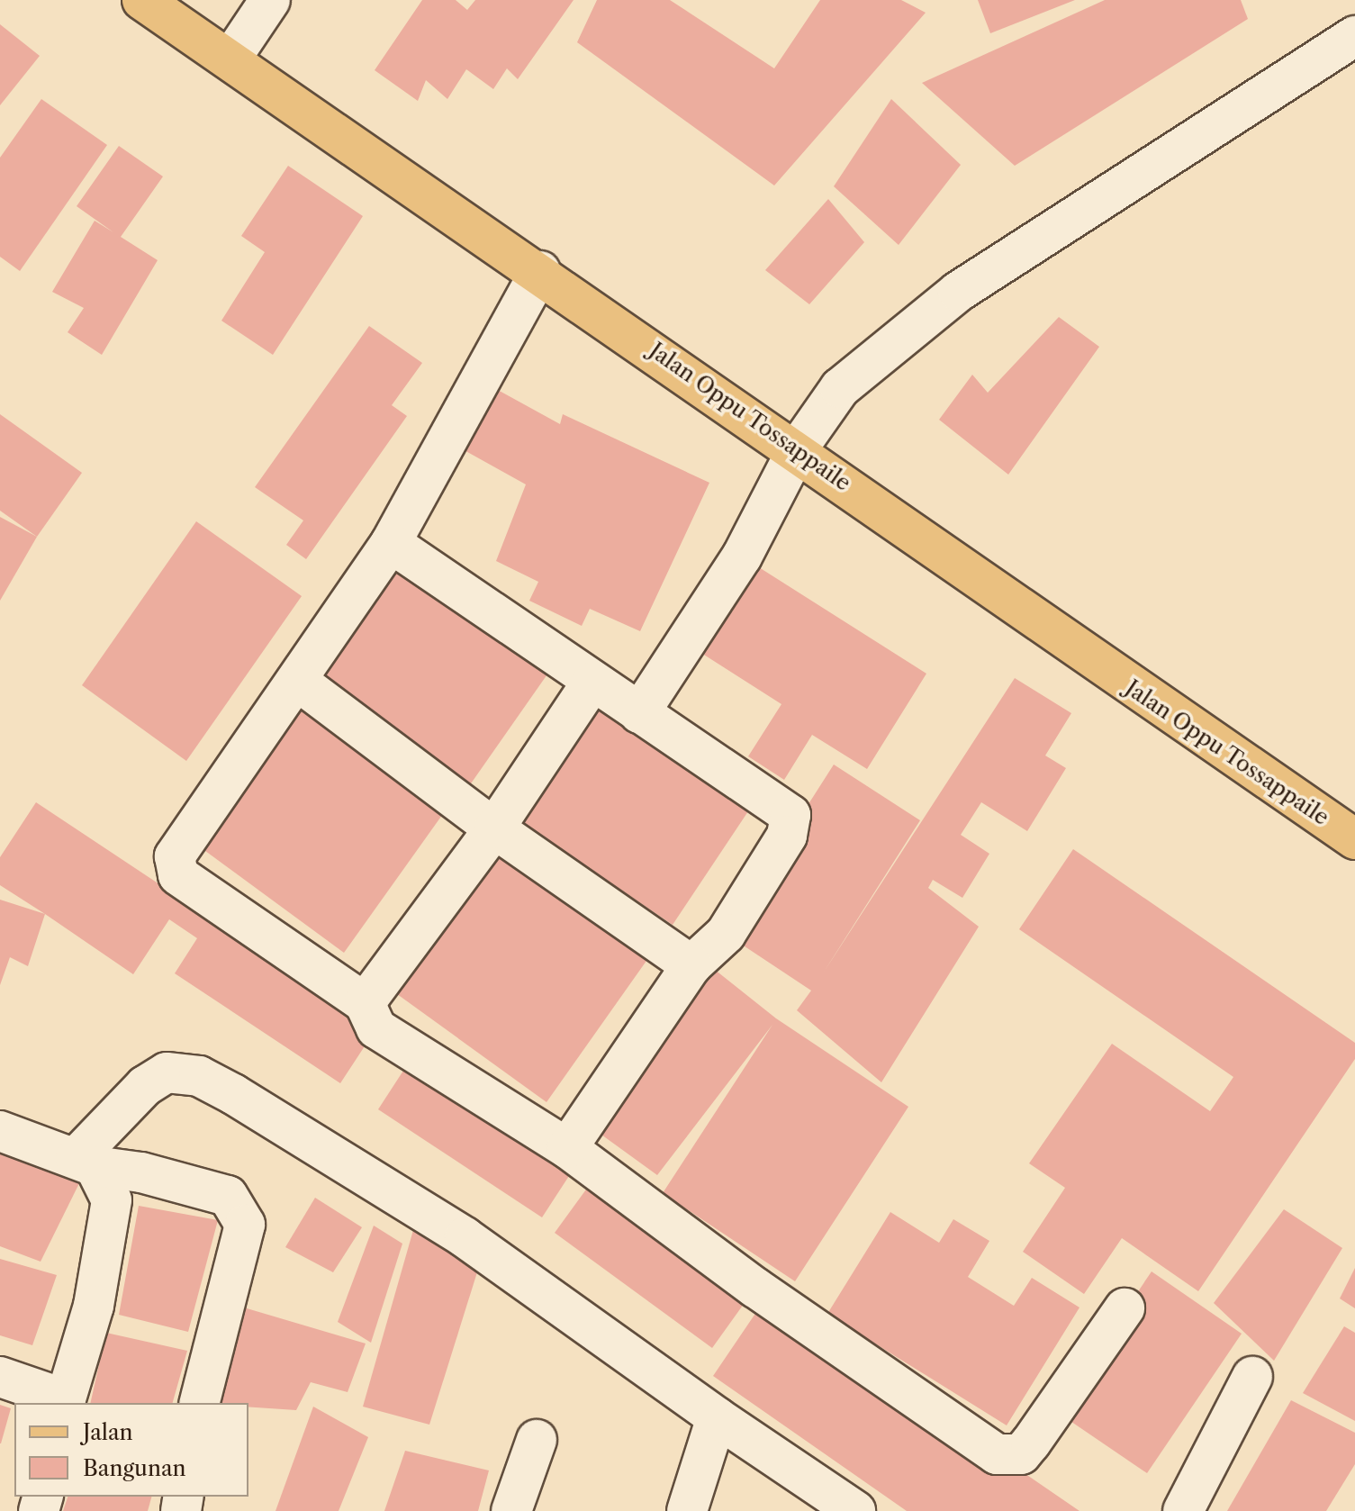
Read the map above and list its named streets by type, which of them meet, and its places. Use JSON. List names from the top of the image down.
{
  "streets": {
    "main road": ["Jalan Oppu Tossappaile"]
  },
  "legend": ["Jalan", "Bangunan"]
}
